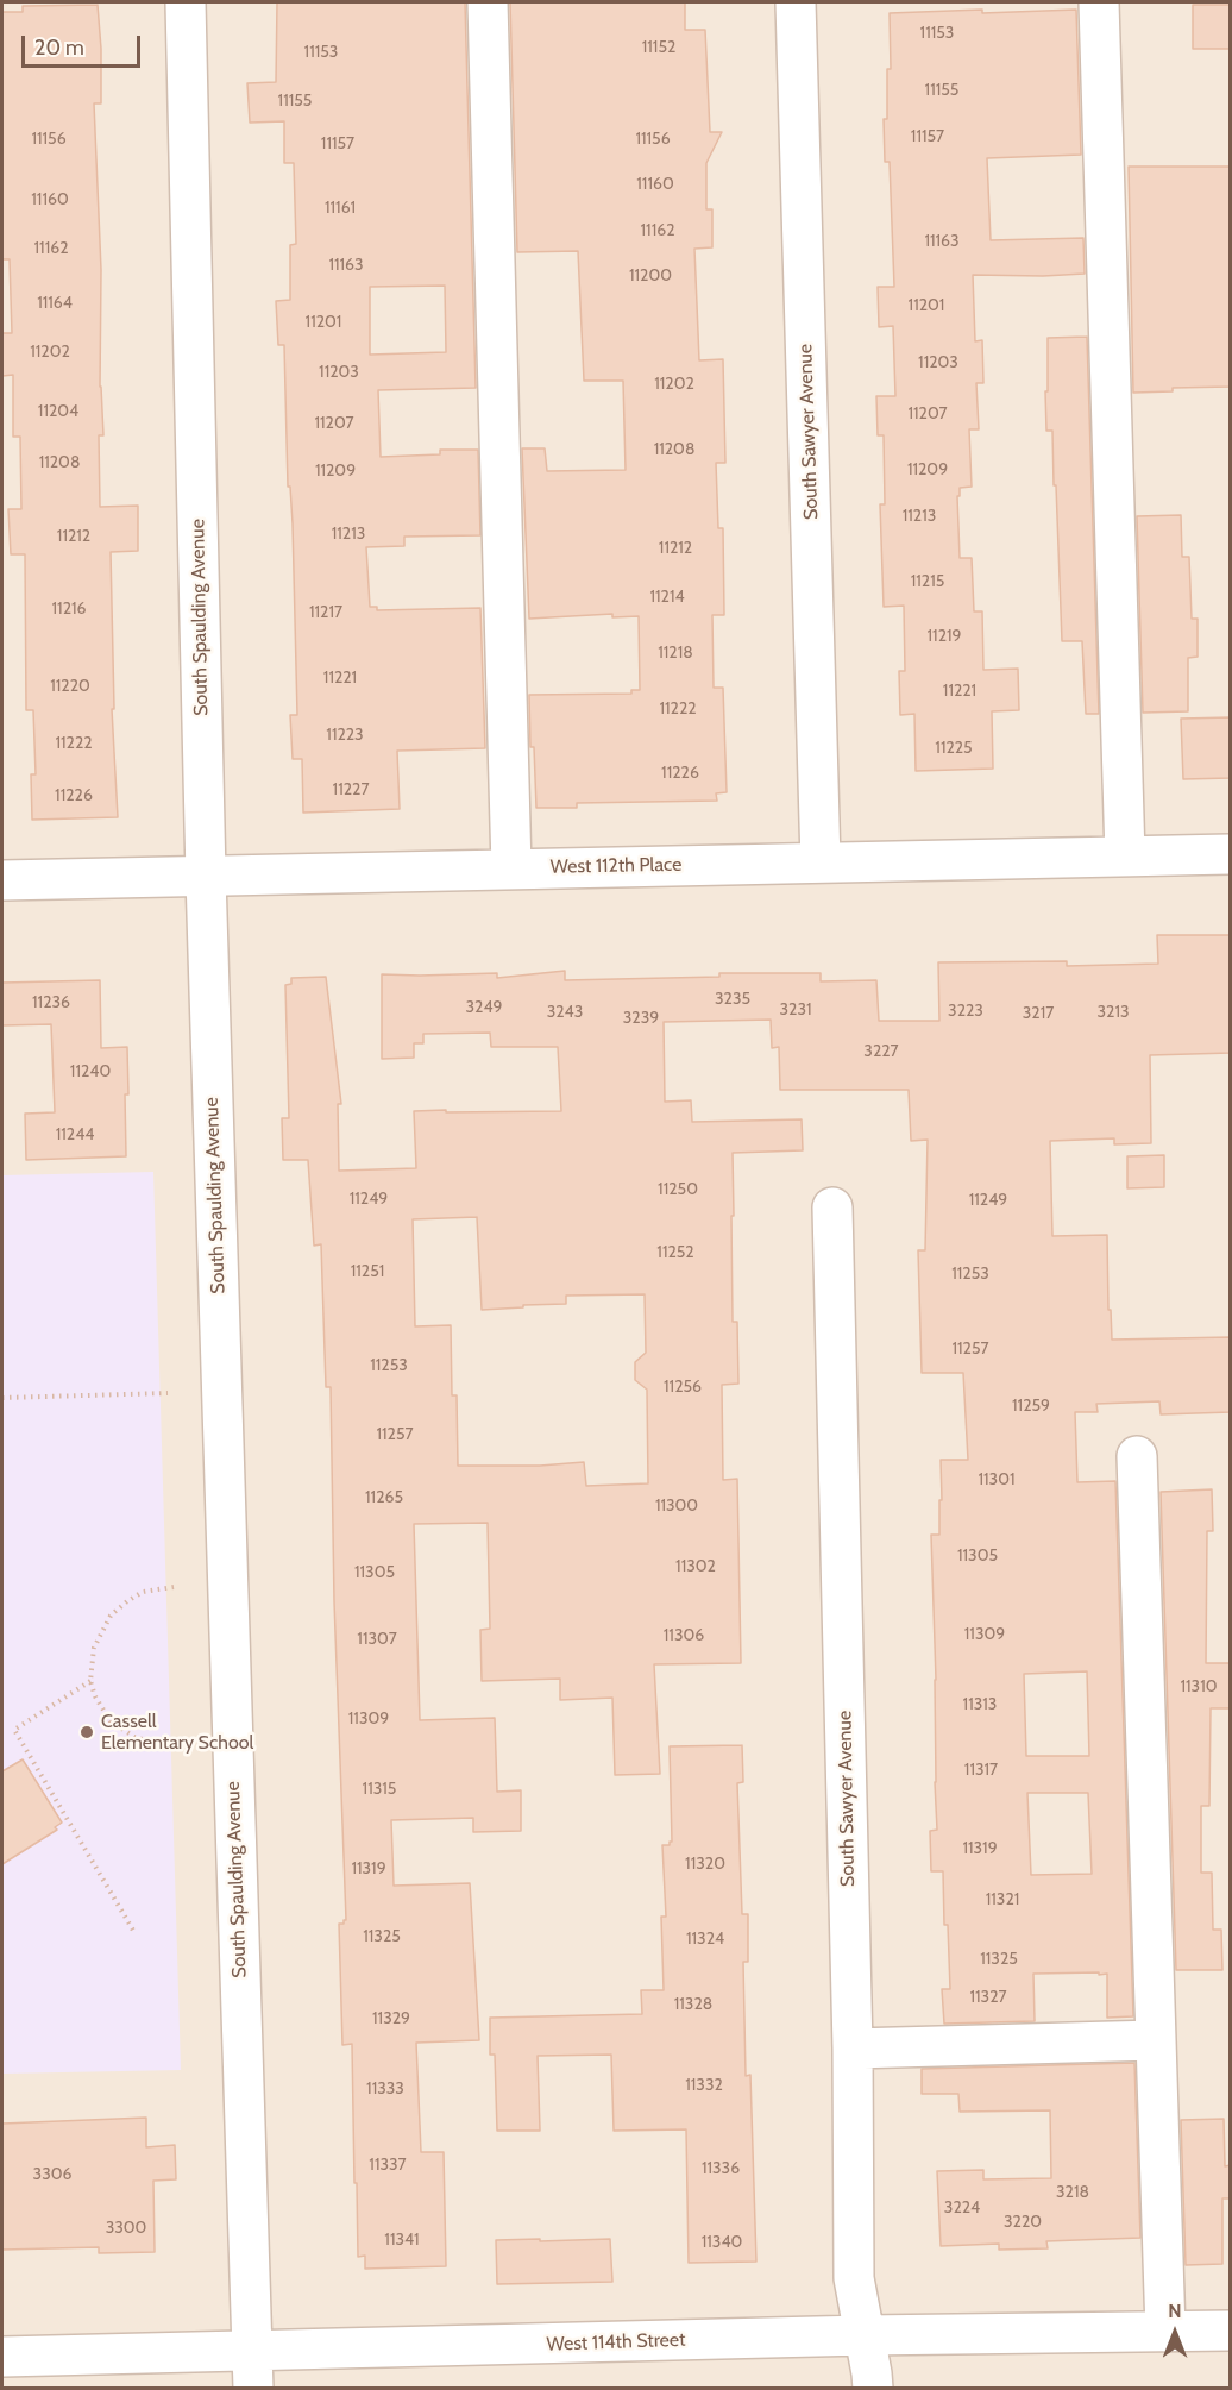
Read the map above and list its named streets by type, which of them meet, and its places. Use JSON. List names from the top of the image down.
{
  "streets": {
    "street": [
      "South Sawyer Avenue",
      "South Spaulding Avenue",
      "West 112th Place",
      "West 114th Street"
    ]
  },
  "crossings": [
    ["South Sawyer Avenue", "West 112th Place"],
    ["South Sawyer Avenue", "West 114th Street"],
    ["South Spaulding Avenue", "West 112th Place"],
    ["South Spaulding Avenue", "West 114th Street"]
  ],
  "places": ["Cassell Elementary School"],
  "house_numbers": [
    "11153",
    "11152",
    "11153",
    "11155",
    "11155",
    "11157",
    "11156",
    "11156",
    "11157",
    "11160",
    "11160",
    "11161",
    "11162",
    "11163",
    "11162",
    "11163",
    "11200",
    "11164",
    "11201",
    "11201",
    "11202",
    "11203",
    "11203",
    "11202",
    "11204",
    "11207",
    "11207",
    "11208",
    "11208",
    "11209",
    "11209",
    "11213",
    "11213",
    "11212",
    "11212",
    "11215",
    "11214",
    "11216",
    "11217",
    "11219",
    "11218",
    "11221",
    "11220",
    "11221",
    "11222",
    "11223",
    "11222",
    "11225",
    "11226",
    "11227",
    "11226",
    "3235",
    "11236",
    "3249",
    "3231",
    "3223",
    "3243",
    "3213",
    "3217",
    "3239",
    "3227",
    "11240",
    "11244",
    "11250",
    "11249",
    "11249",
    "11252",
    "11251",
    "11253",
    "11257",
    "11253",
    "11256",
    "11259",
    "11257",
    "11301",
    "11265",
    "11300",
    "11305",
    "11302",
    "11305",
    "11309",
    "11306",
    "11307",
    "11310",
    "11313",
    "11309",
    "11317",
    "11315",
    "11319",
    "11320",
    "11319",
    "11321",
    "11325",
    "11324",
    "11325",
    "11327",
    "11328",
    "11329",
    "11332",
    "11333",
    "11337",
    "11336",
    "3306",
    "3218",
    "3224",
    "3220",
    "3300",
    "11341",
    "11340"
  ],
  "scale_bar": "20 m",
  "north": "top"
}
